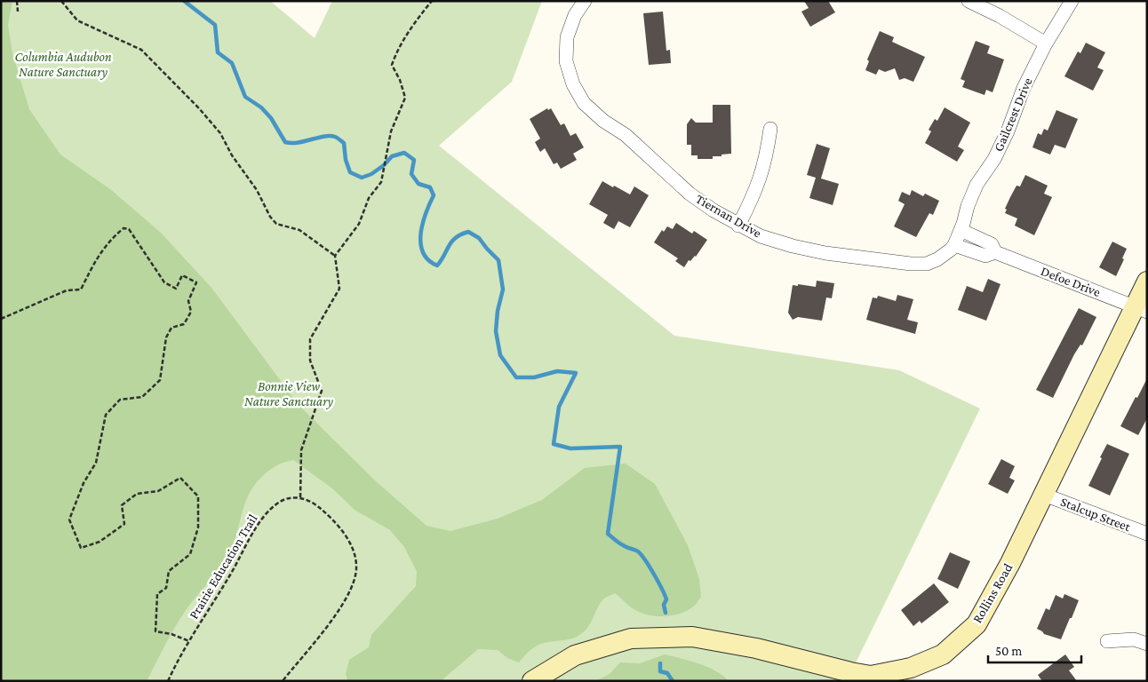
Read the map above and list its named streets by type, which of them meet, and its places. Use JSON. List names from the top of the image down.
{
  "streets": {
    "street": [
      "Gailcrest Drive",
      "Tiernan Drive",
      "Defoe Drive",
      "Stalcup Street",
      "Rollins Road"
    ],
    "path": ["Prairie Education Trail"]
  },
  "crossings": [
    ["Gailcrest Drive", "Tiernan Drive"],
    ["Gailcrest Drive", "Defoe Drive"],
    ["Tiernan Drive", "Defoe Drive"],
    ["Defoe Drive", "Rollins Road"],
    ["Stalcup Street", "Rollins Road"]
  ],
  "parks": ["Columbia Audubon Nature Sanctuary", "Bonnie View Nature Sanctuary"],
  "scale_bar": "50 m"
}
